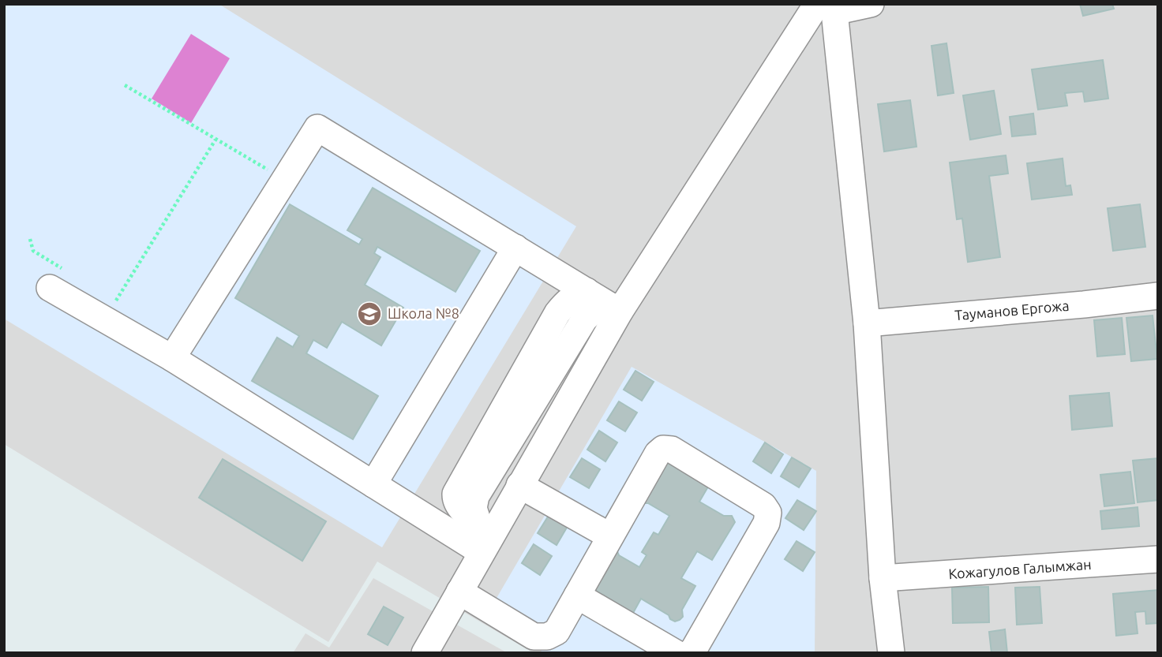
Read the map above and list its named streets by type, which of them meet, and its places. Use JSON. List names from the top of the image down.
{
  "streets": {
    "street": ["Тауманов Ергожа", "Кожагулов Галымжан"]
  },
  "places": {
    "school or university": ["Школа №8"]
  }
}
